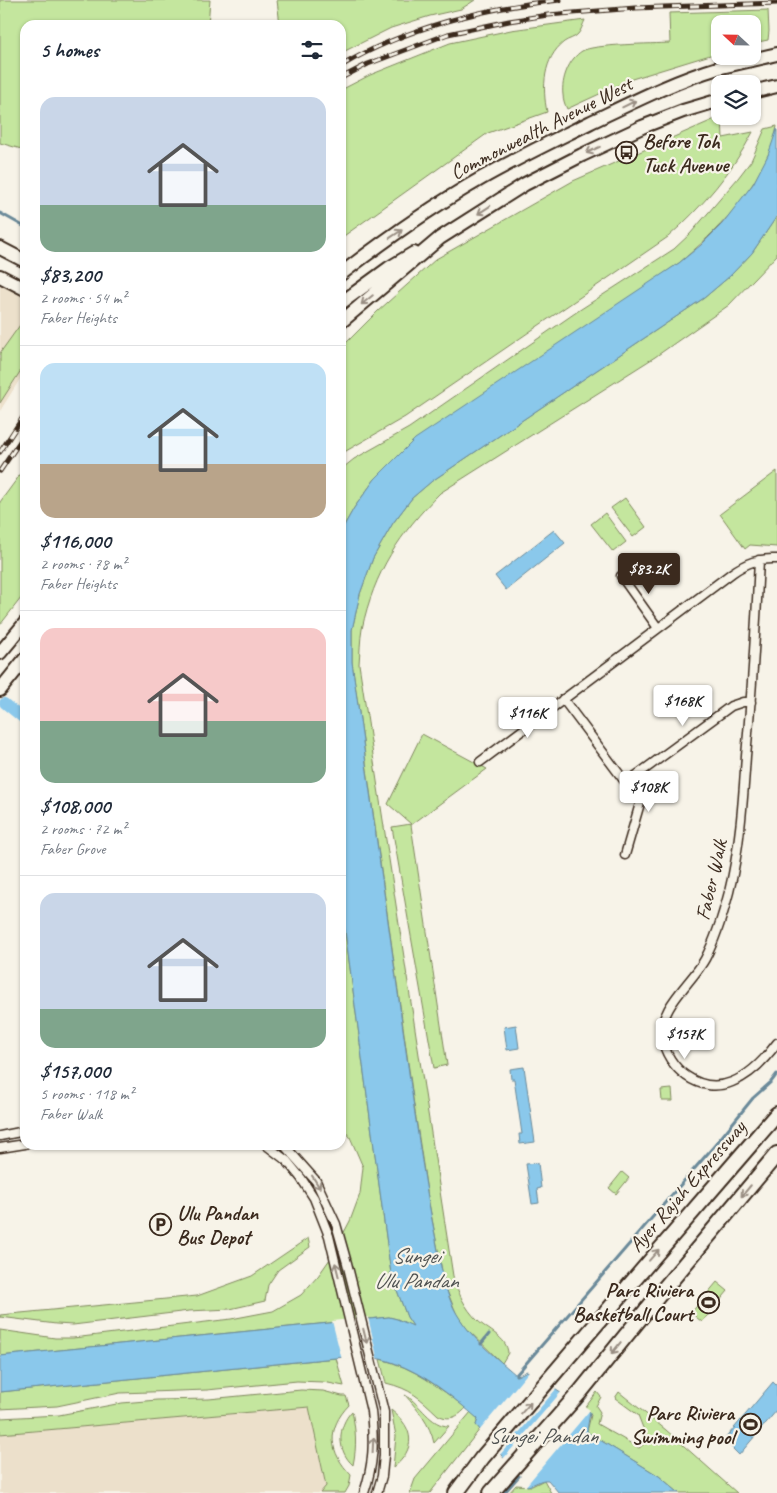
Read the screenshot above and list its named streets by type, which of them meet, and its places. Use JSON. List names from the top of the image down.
{
  "streets": {
    "highway": ["Ayer Rajah Expressway"],
    "main road": ["Commonwealth Avenue West"],
    "street": ["Faber Walk"]
  },
  "water": ["Sungei Ulu Pandan", "Sungei Pandan"],
  "places": {
    "bus stop": ["Before Toh Tuck Avenue"],
    "parking": ["Ulu Pandan Bus Depot"],
    "sports": ["Parc Riviera Basketball Court", "Parc Riviera Swimming pool"]
  },
  "north": "left",
  "page": {
    "heading": "5 homes",
    "list": [
      {
        "name": "$83,200",
        "note": "2 rooms · 54 m² · Faber Heights"
      },
      {
        "name": "$116,000",
        "note": "2 rooms · 78 m² · Faber Heights"
      },
      {
        "name": "$108,000",
        "note": "2 rooms · 72 m² · Faber Grove"
      },
      {
        "name": "$157,000",
        "note": "5 rooms · 118 m² · Faber Walk"
      }
    ],
    "price": [
      "$83.2K",
      "$168K",
      "$116K",
      "$108K",
      "$157K"
    ]
  }
}
